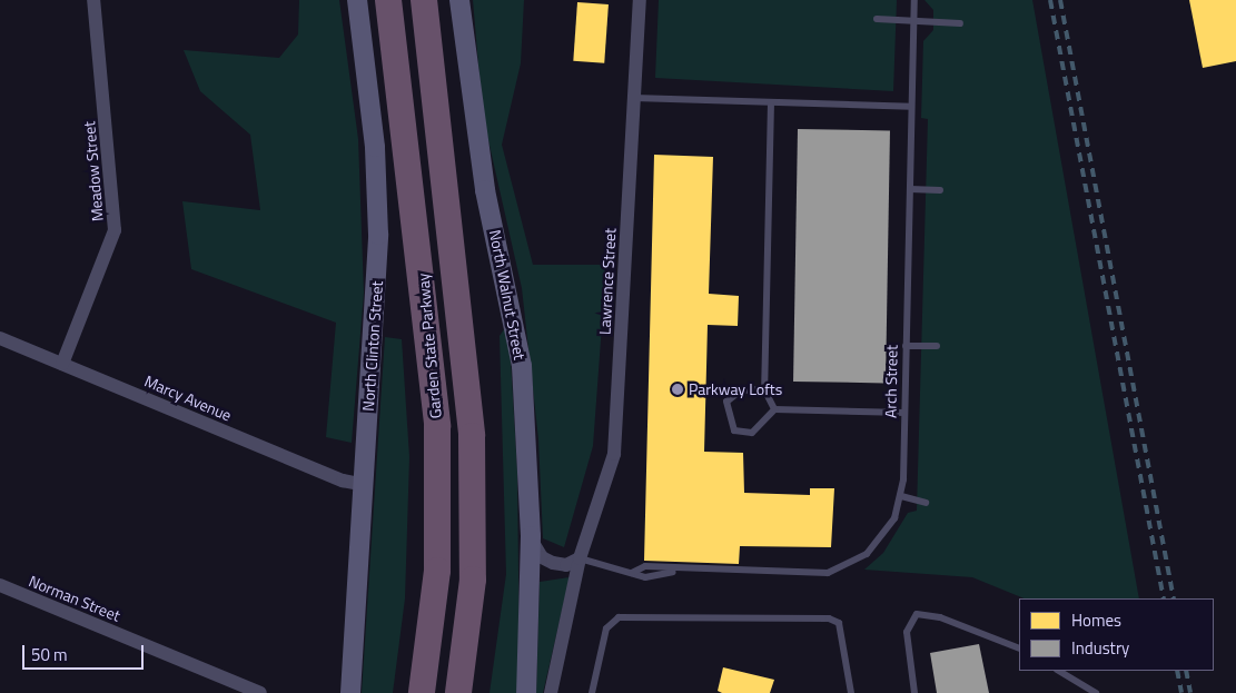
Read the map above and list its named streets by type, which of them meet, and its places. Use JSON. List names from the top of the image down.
{
  "streets": {
    "highway": ["Garden State Parkway"],
    "main road": ["North Walnut Street", "North Clinton Street"],
    "street": [
      "Meadow Street",
      "Lawrence Street",
      "Marcy Avenue",
      "Norman Street"
    ],
    "lane": ["Arch Street"]
  },
  "crossings": [
    ["Meadow Street", "Marcy Avenue"],
    ["Lawrence Street", "Arch Street"],
    ["North Clinton Street", "Marcy Avenue"]
  ],
  "places": ["Parkway Lofts"],
  "legend": ["Homes", "Industry"],
  "scale_bar": "50 m"
}
